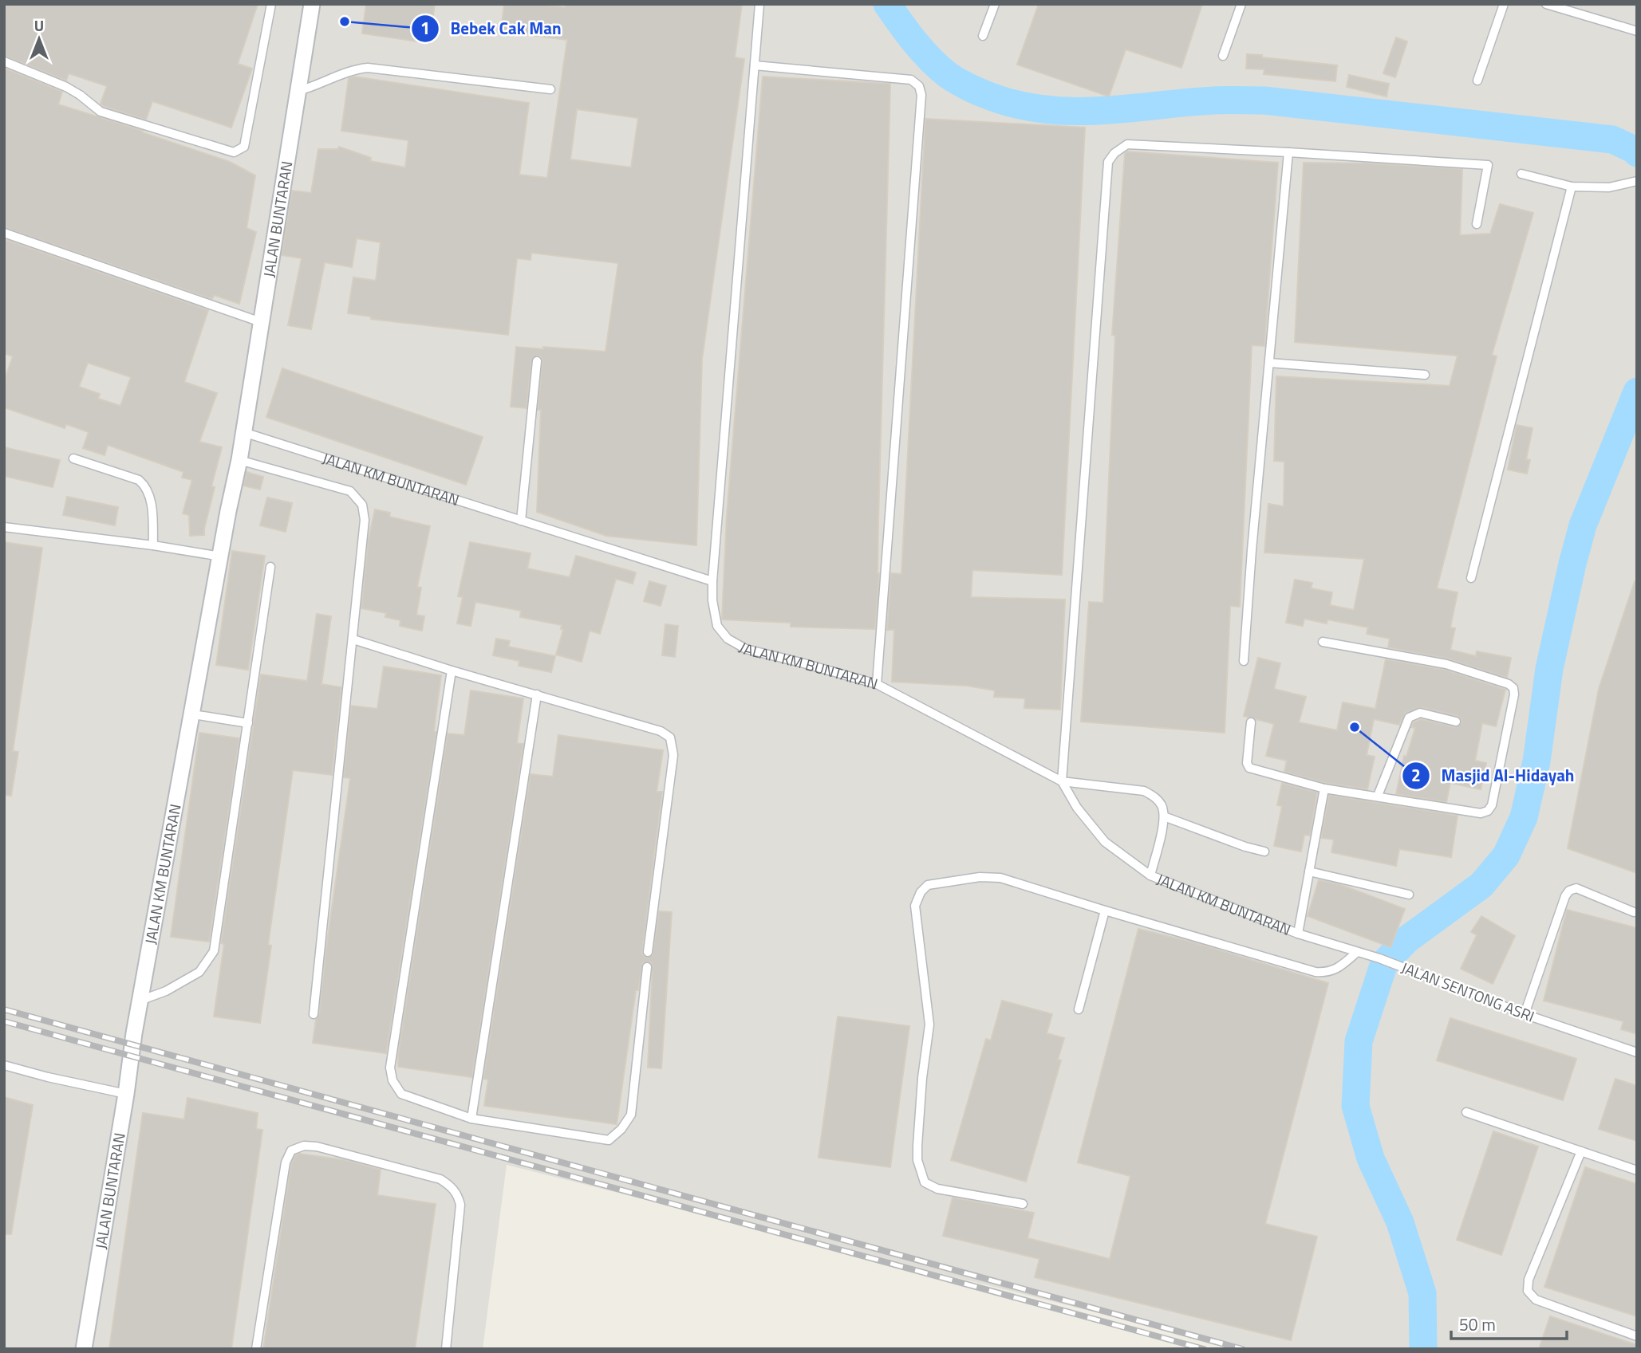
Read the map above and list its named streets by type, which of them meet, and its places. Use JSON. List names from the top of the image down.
{
  "streets": {
    "street": ["JALAN BUNTARAN", "JALAN KM BUNTARAN"],
    "lane": ["JALAN SENTONG ASRI"]
  },
  "crossings": [
    ["JALAN BUNTARAN", "JALAN KM BUNTARAN"],
    ["JALAN KM BUNTARAN", "JALAN SENTONG ASRI"]
  ],
  "places": ["Bebek Cak Man", "Masjid Al-Hidayah"],
  "scale_bar": "50 m",
  "north": "top"
}
